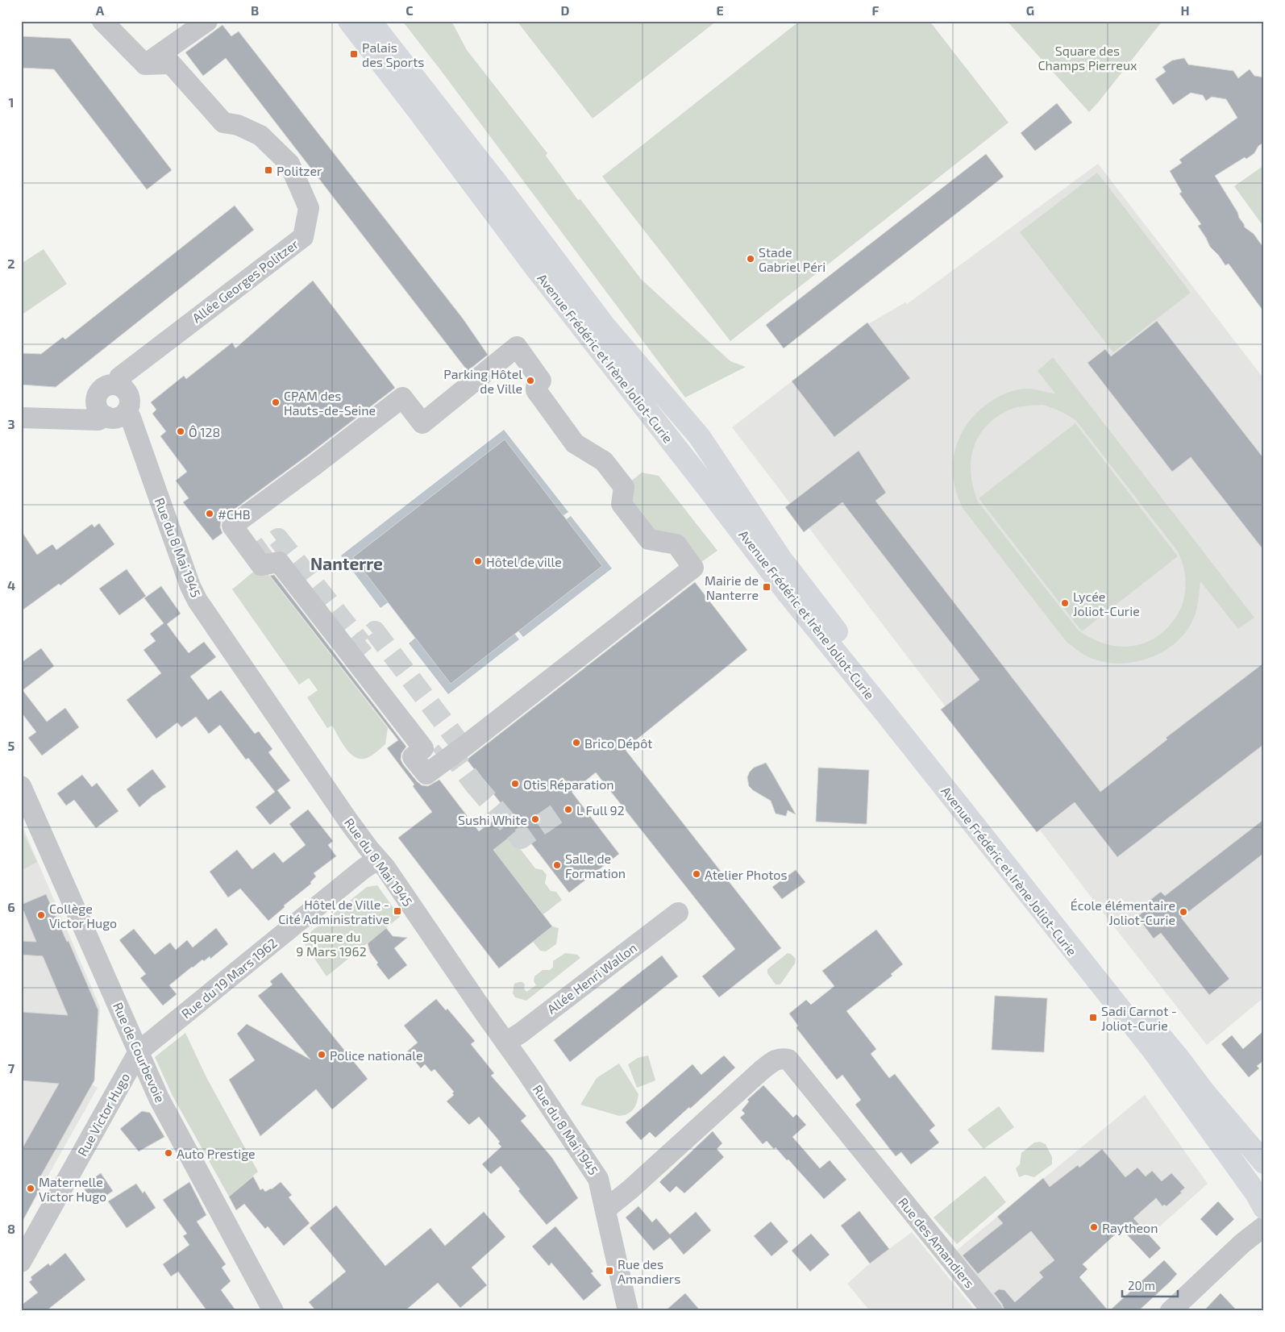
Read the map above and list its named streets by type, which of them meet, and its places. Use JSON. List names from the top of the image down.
{
  "streets": {
    "main road": ["Avenue Frédéric et Irène Joliot-Curie"],
    "street": [
      "Allée Georges Politzer",
      "Rue du 8 Mai 1945",
      "Rue du 19 Mars 1962",
      "Allée Henri Wallon",
      "Rue de Courbevoie",
      "Rue Victor Hugo",
      "Rue des Amandiers"
    ]
  },
  "crossings": [
    ["Allée Georges Politzer", "Rue du 8 Mai 1945"],
    ["Rue du 8 Mai 1945", "Rue du 19 Mars 1962"],
    ["Rue du 8 Mai 1945", "Allée Henri Wallon"],
    ["Rue du 8 Mai 1945", "Rue des Amandiers"],
    ["Rue du 19 Mars 1962", "Rue de Courbevoie"],
    ["Rue du 19 Mars 1962", "Rue Victor Hugo"],
    ["Rue de Courbevoie", "Rue Victor Hugo"]
  ],
  "districts": ["Nanterre"],
  "parks": ["Square des Champs Pierreux", "Square du 9 Mars 1962"],
  "places": {
    "transit": [
      "Palais des Sports",
      "Politzer",
      "Mairie de Nanterre",
      "Hôtel de Ville - Cité Administrative",
      "Sadi Carnot - Joliot-Curie",
      "Rue des Amandiers"
    ],
    "other": [
      "Stade Gabriel Péri",
      "Parking Hôtel de Ville",
      "CPAM des Hauts-de-Seine",
      "Ô 128",
      "#CHB",
      "Hôtel de ville",
      "Lycée Joliot-Curie",
      "Brico Dépôt",
      "Otis Réparation",
      "L Full 92",
      "Sushi White",
      "Salle de Formation",
      "Atelier Photos",
      "École élémentaire Joliot-Curie",
      "Collège Victor Hugo",
      "Police nationale",
      "Auto Prestige",
      "Maternelle Victor Hugo",
      "Raytheon"
    ]
  },
  "scale_bar": "20 m",
  "grid": {
    "columns": [
      "A",
      "B",
      "C",
      "D",
      "E",
      "F",
      "G",
      "H"
    ],
    "rows": [
      "1",
      "2",
      "3",
      "4",
      "5",
      "6",
      "7",
      "8"
    ]
  }
}
